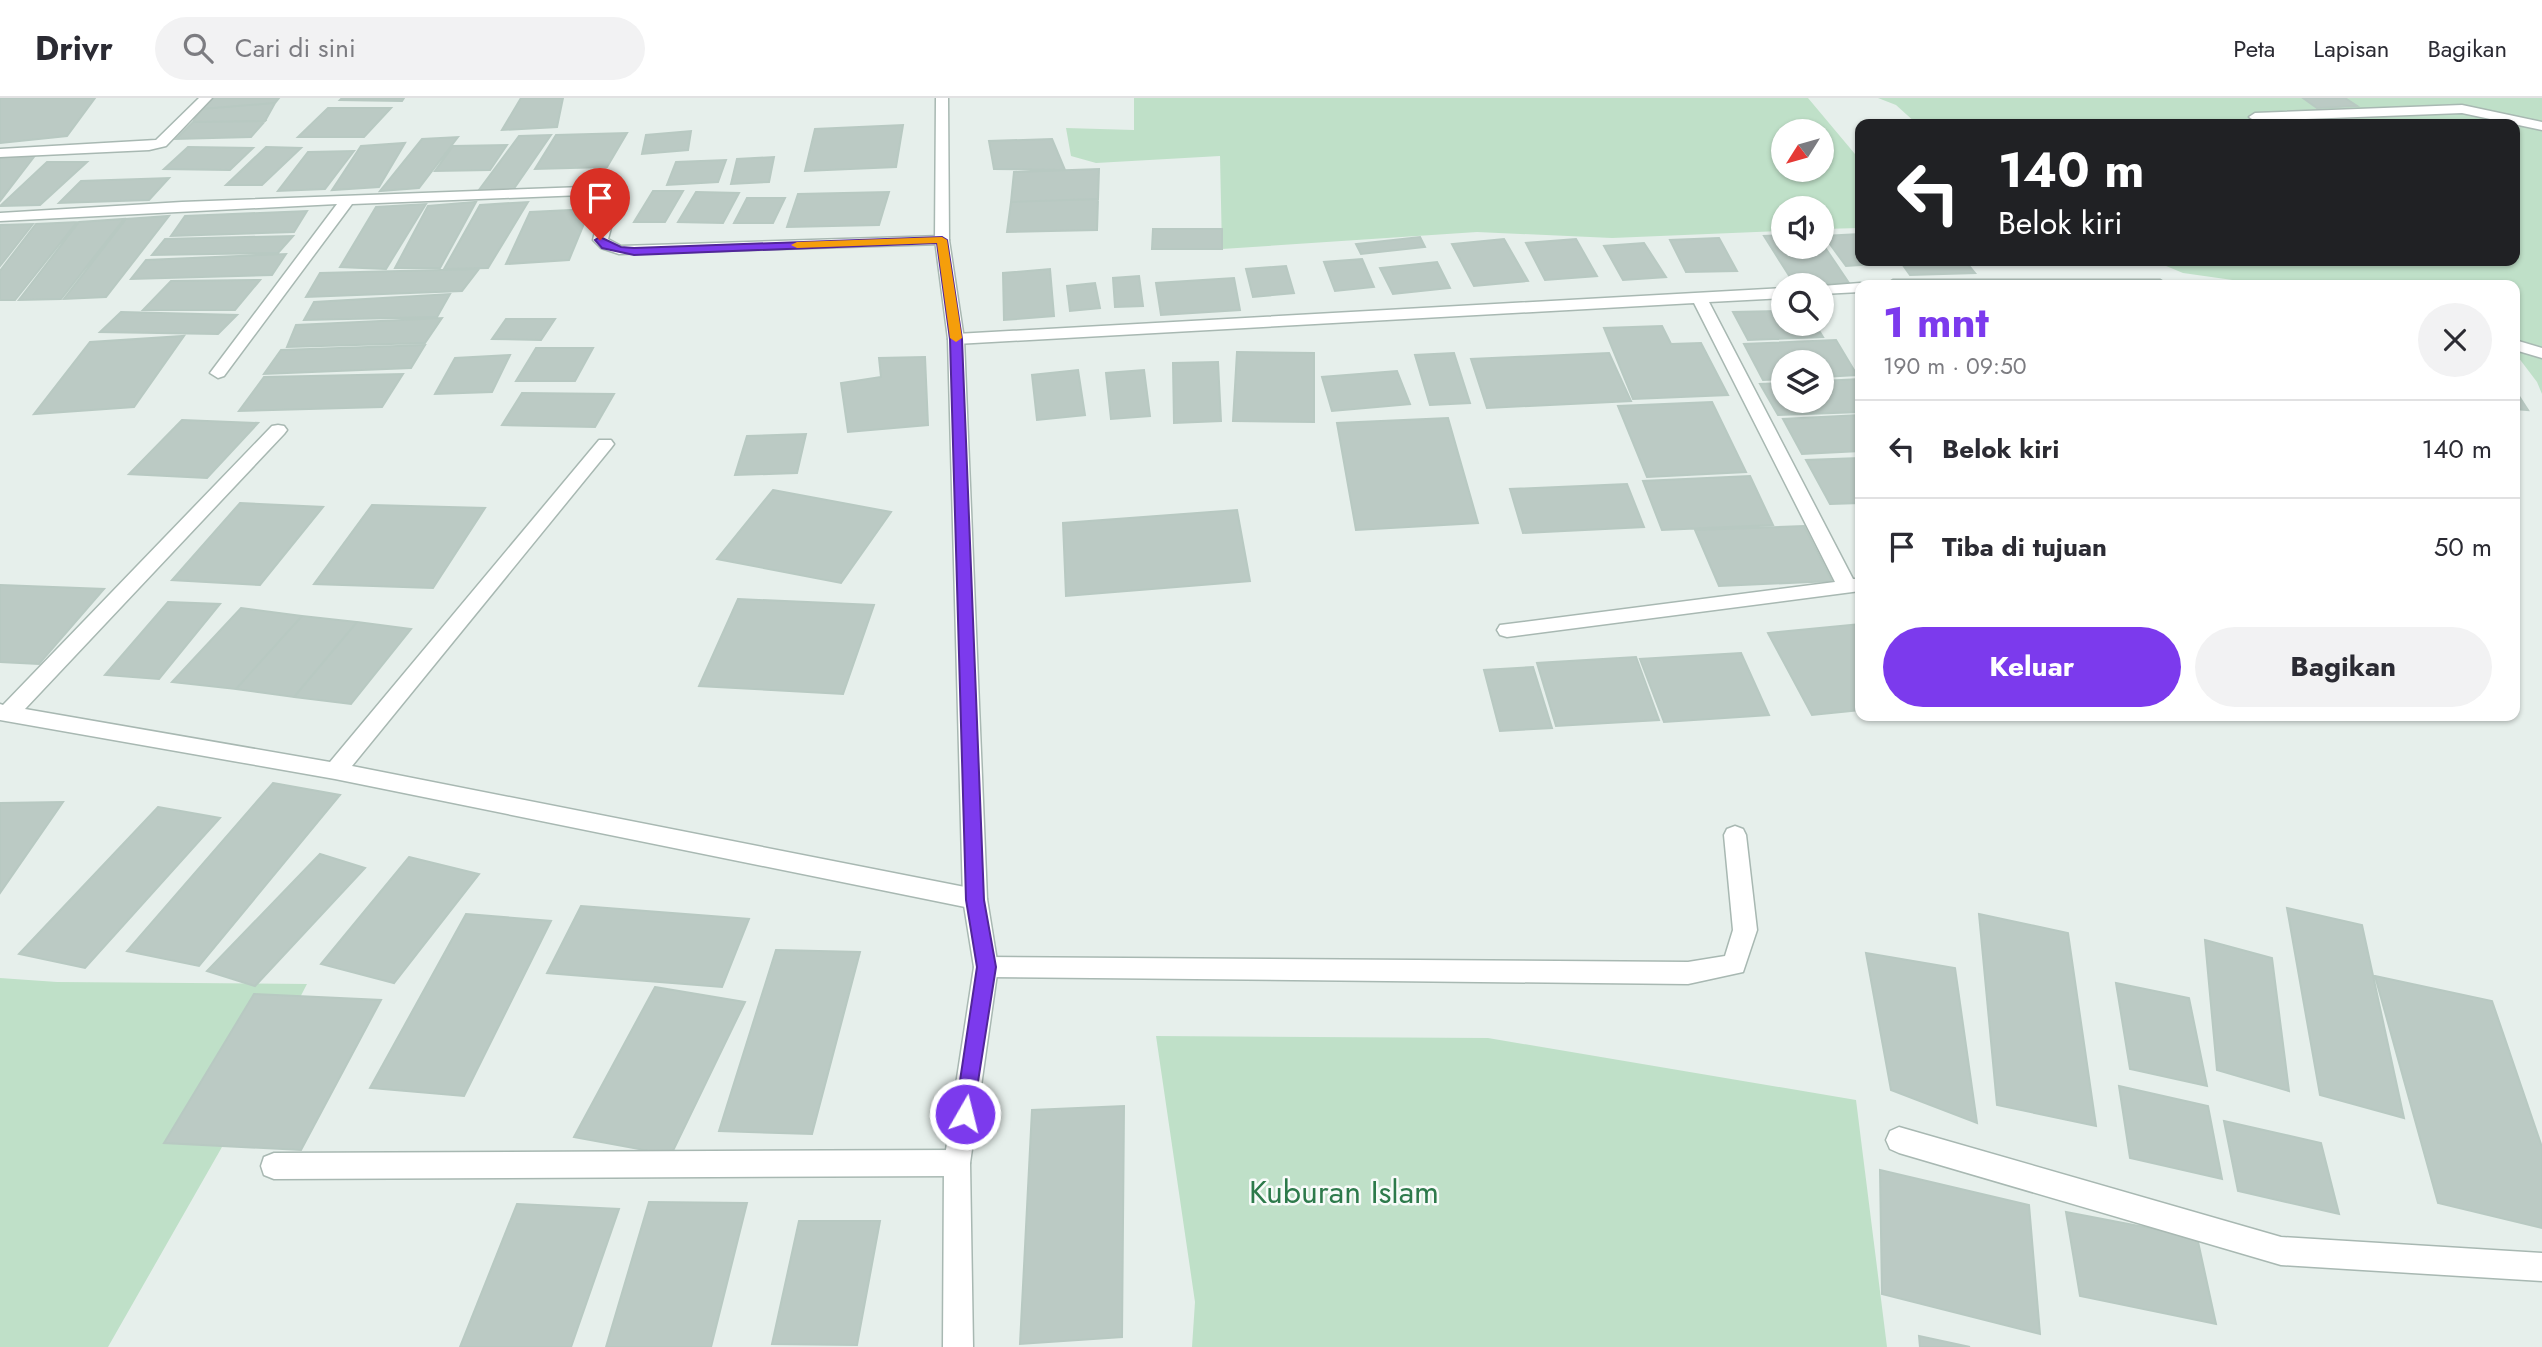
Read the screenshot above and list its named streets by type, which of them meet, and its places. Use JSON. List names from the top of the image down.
{
  "parks": ["Kuburan Islam"],
  "north": "bottom left",
  "page": {
    "header": "Drivr",
    "search": "Cari di sini",
    "nav": ["Peta", "Lapisan", "Bagikan"],
    "turn": ["140 m", "Belok kiri"],
    "heading": ["1 mnt", "190 m · 09:50"],
    "list": [
      {
        "name": "Belok kiri",
        "value": "140 m"
      },
      {
        "name": "Tiba di tujuan",
        "value": "50 m"
      }
    ],
    "buttons": ["Keluar", "Bagikan"]
  }
}
